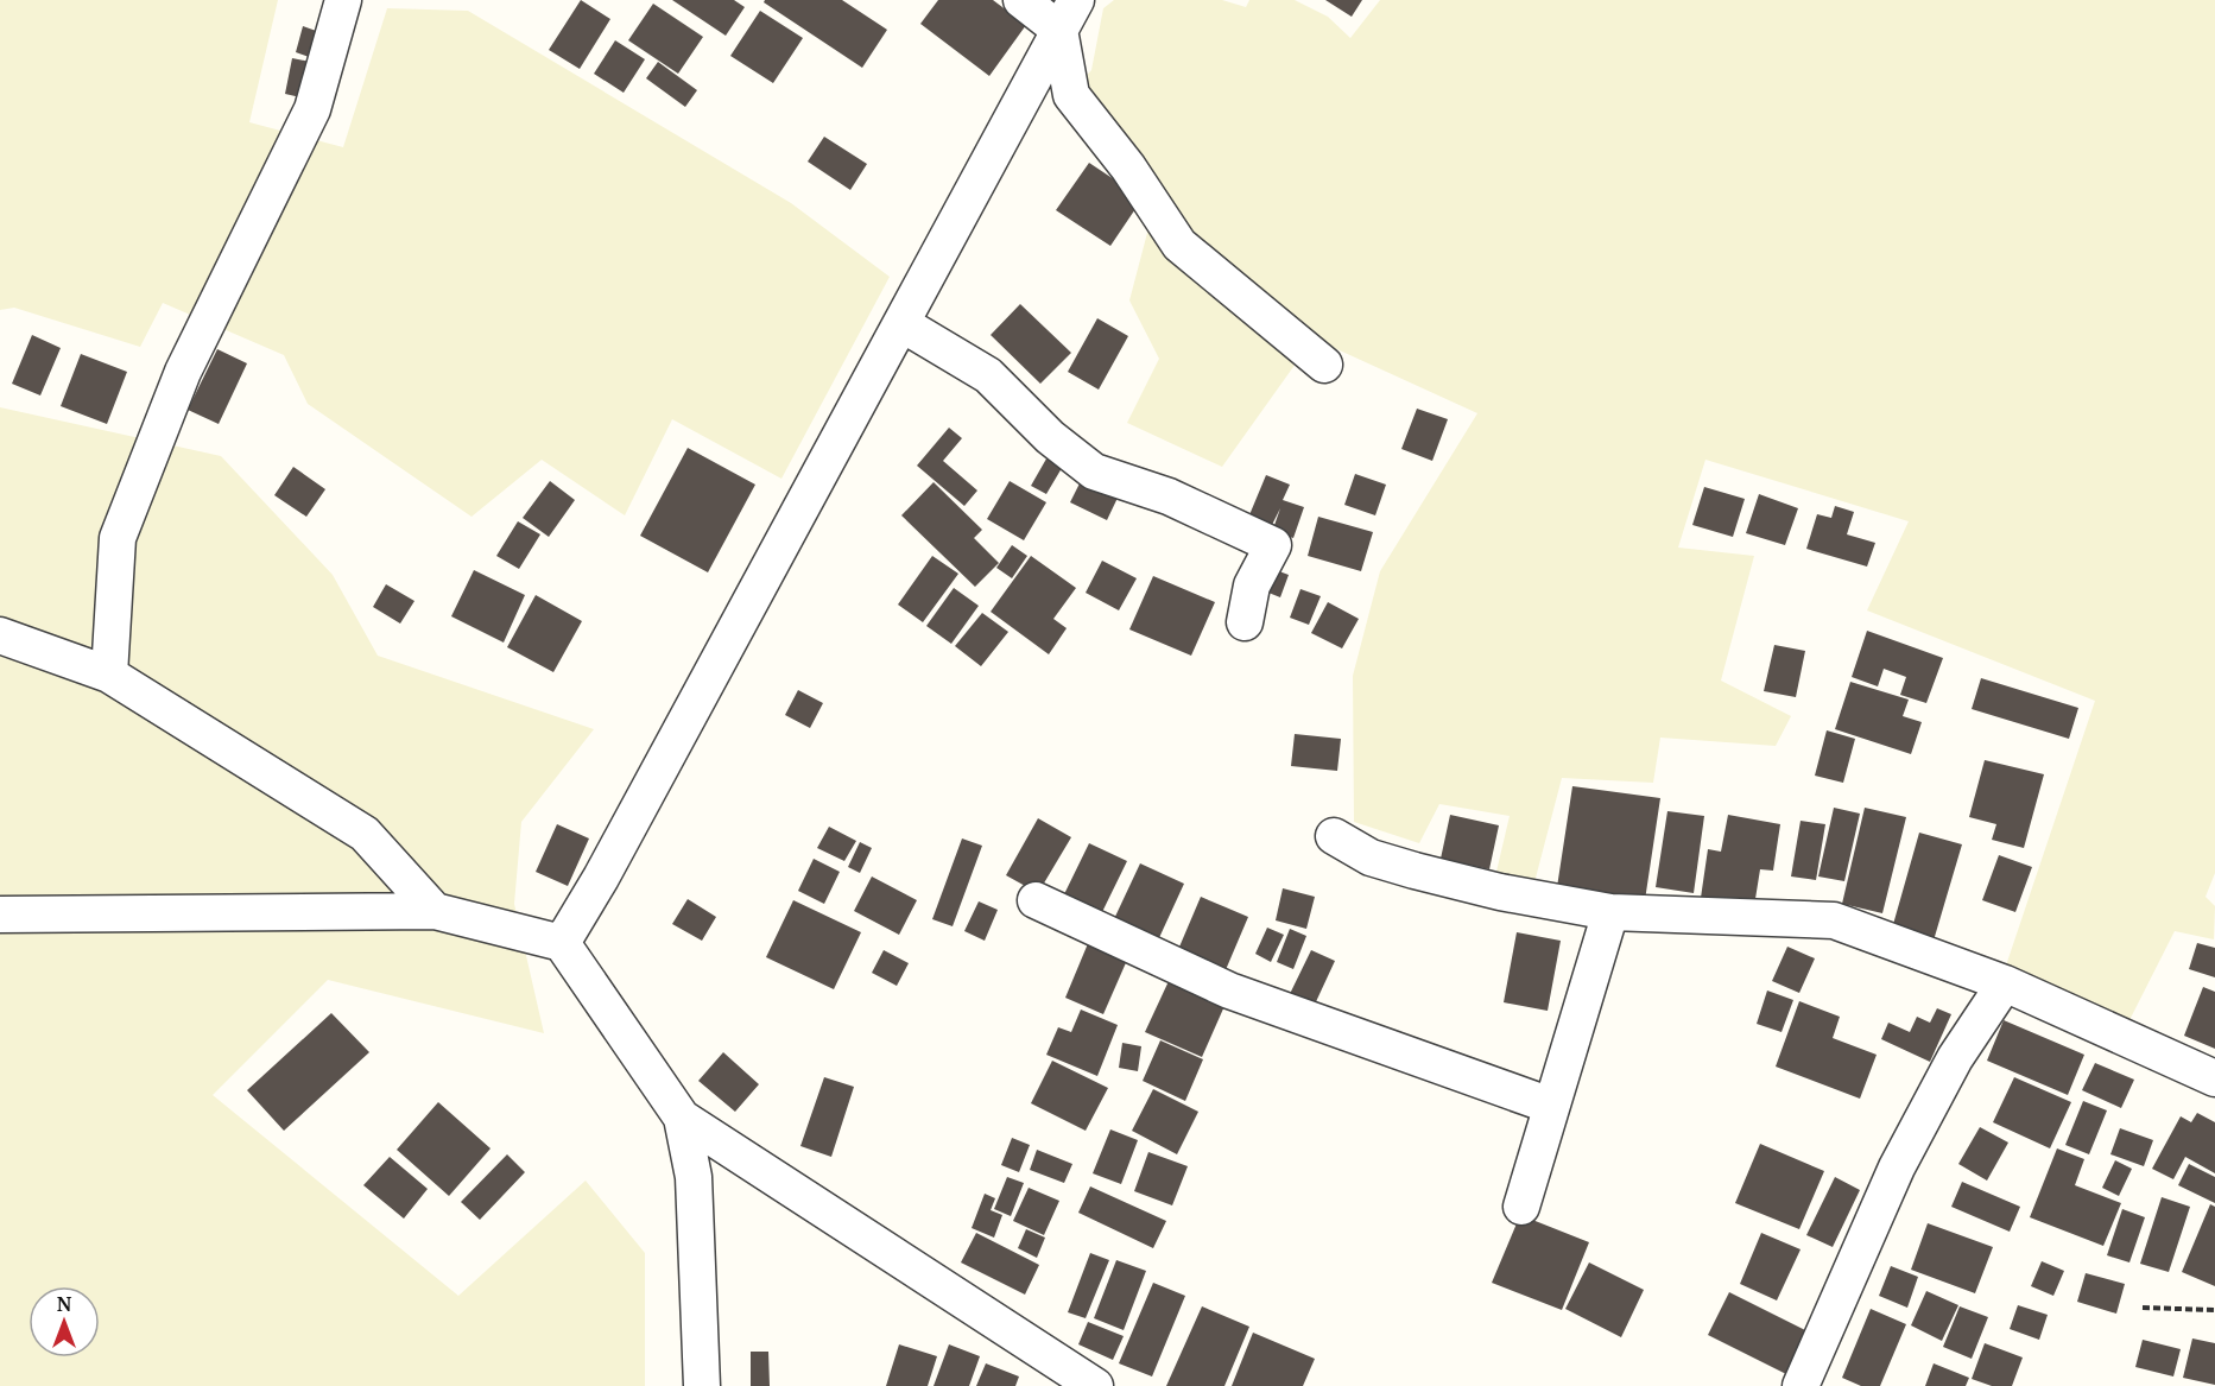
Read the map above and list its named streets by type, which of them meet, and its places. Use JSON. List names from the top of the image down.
{
  "north": "top"
}
